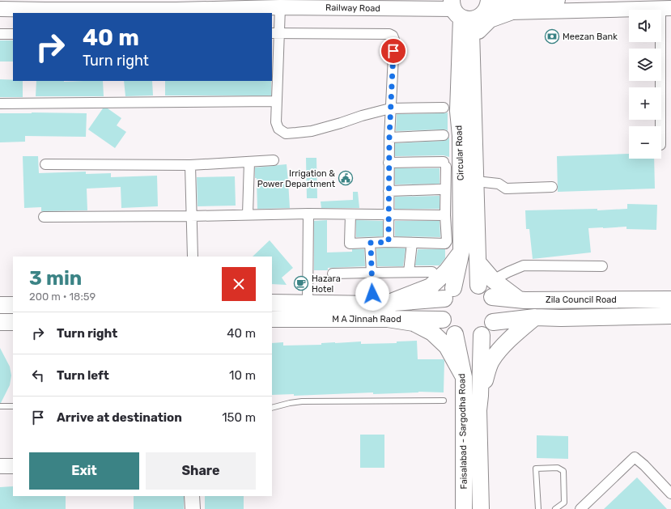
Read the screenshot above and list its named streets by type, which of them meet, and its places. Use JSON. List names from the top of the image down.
{
  "streets": {
    "main road": [
      "Railway Road",
      "Circular Road",
      "Zila Council Road",
      "M A Jinnah Raod",
      "Faisalabad - Sargodha Road"
    ]
  },
  "crossings": [
    ["Railway Road", "Circular Road"],
    ["Circular Road", "Zila Council Road"],
    ["Circular Road", "M A Jinnah Raod"],
    ["Circular Road", "Faisalabad - Sargodha Road"],
    ["Zila Council Road", "M A Jinnah Raod"],
    ["Zila Council Road", "Faisalabad - Sargodha Road"],
    ["M A Jinnah Raod", "Faisalabad - Sargodha Road"]
  ],
  "places": {
    "bank": ["Meezan Bank"],
    "public building": ["Irrigation & Power Department"],
    "cafe": ["Hazara Hotel"]
  },
  "page": {
    "map_buttons": ["+", "−"],
    "turn": ["40 m", "Turn right"],
    "heading": ["3 min", "200 m · 18:59"],
    "list": [
      {
        "name": "Turn right",
        "value": "40 m"
      },
      {
        "name": "Turn left",
        "value": "10 m"
      },
      {
        "name": "Arrive at destination",
        "value": "150 m"
      }
    ],
    "buttons": ["Exit", "Share"]
  }
}
